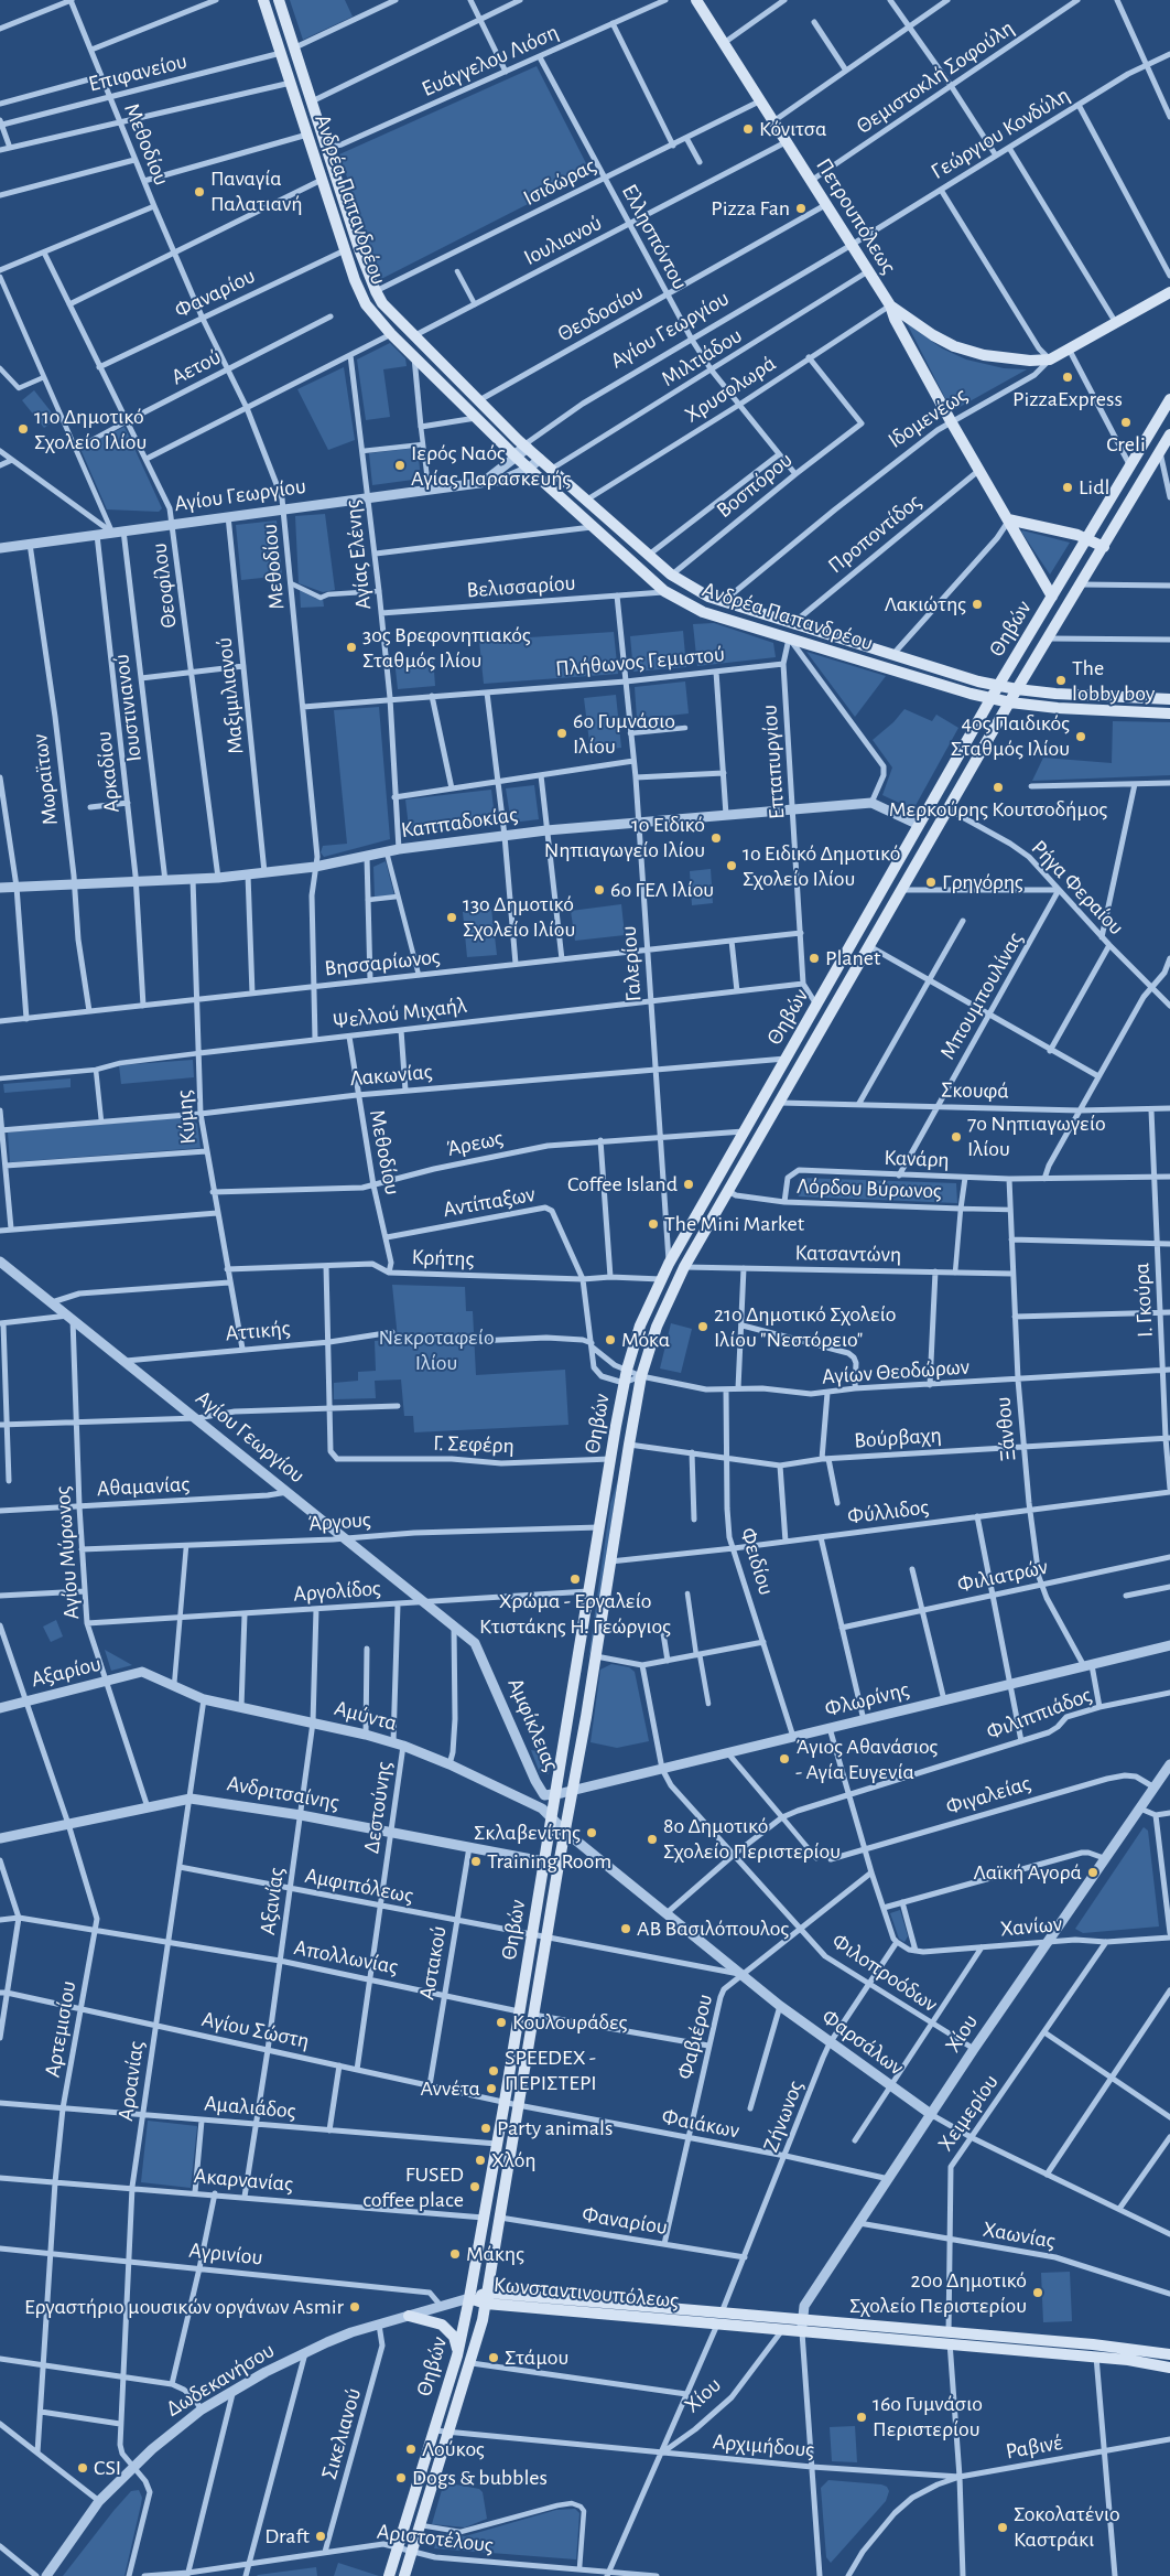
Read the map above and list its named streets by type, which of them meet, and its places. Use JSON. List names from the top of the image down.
{
  "streets": {
    "main road": [
      "Ανδρέα Παπανδρέου",
      "Πετρουπόλεως",
      "Ιδομενέως",
      "Θηβών",
      "Κωνσταντινουπόλεως"
    ],
    "street": [
      "Ευάγγελου Λιόση",
      "Επιφανείου",
      "Θεμιστοκλή Σοφούλη",
      "Γεώργιου Κονδύλη",
      "Μεθοδίου",
      "Ισιδώρας",
      "Ελλησπόντου",
      "Ιουλιανού",
      "Φαναρίου",
      "Θεοδοσίου",
      "Αγίου Γεωργίου",
      "Μιλτιάδου",
      "Αετού",
      "Χρυσολωρά",
      "Βοσπόρου",
      "Προποντίδος",
      "Αγίας Ελένης",
      "Θεοφίλου",
      "Βελισσαρίου",
      "Πλήθωνος Γεμιστού",
      "Μαξιμιλιανού",
      "Ιουστινιανού",
      "Επταπυργίου",
      "Αρκαδίου",
      "Μωραϊτων",
      "Καππαδοκίας",
      "Ρήγα Φεραίου",
      "Βησσαρίωνος",
      "Γαλερίου",
      "Μπουμπουλίνας",
      "Ψελλού Μιχαήλ",
      "Λακωνίας",
      "Σκουφά",
      "Κύμης",
      "Άρεως",
      "Κανάρη",
      "Λόρδου Βύρωνος",
      "Αντίπαξων",
      "Κατσαντώνη",
      "Κρήτης",
      "Ι. Γκούρα",
      "Αττικής",
      "Αγίων Θεοδώρων",
      "Ξάνθου",
      "Βούρβαχη",
      "Γ. Σεφέρη",
      "Αθαμανίας",
      "Φύλλιδος",
      "Άργους",
      "Αγίου Μύρωνος",
      "Φειδίου",
      "Φιλιατρών",
      "Αργολίδος",
      "Αξαρίου",
      "Φλωρίνης",
      "Φιλιππιάδος",
      "Αμύντα",
      "Αμφίκλειας",
      "Ανδριτσαίνης",
      "Φιγαλείας",
      "Δεστούνης",
      "Αμφιπόλεως",
      "Αξανίας",
      "Χανίων",
      "Απολλωνίας",
      "Αστακού",
      "Φιλοπροόδων",
      "Αρτεμισίου",
      "Αγίου Σώστη",
      "Χίου",
      "Φαβιέρου",
      "Φαρσάλων",
      "Αροανίας",
      "Αμαλιάδος",
      "Χειμερίου",
      "Ζήνωνος",
      "Φαιάκων",
      "Ακαρνανίας",
      "Χαωνίας",
      "Αγρινίου",
      "Δωδεκανήσου",
      "Σικελιανού",
      "Αρχιμήδους",
      "Ραβινέ",
      "Αριστοτέλους"
    ]
  },
  "crossings": [
    ["Ευάγγελου Λιόση", "Ανδρέα Παπανδρέου"],
    ["Ευάγγελου Λιόση", "Ελλησπόντου"],
    ["Επιφανείου", "Μεθοδίου"],
    ["Επιφανείου", "Ανδρέα Παπανδρέου"],
    ["Θεμιστοκλή Σοφούλη", "Πετρουπόλεως"],
    ["Γεώργιου Κονδύλη", "Πετρουπόλεως"],
    ["Γεώργιου Κονδύλη", "Αγίου Γεωργίου"],
    ["Μεθοδίου", "Φαναρίου"],
    ["Μεθοδίου", "Αγίου Γεωργίου"],
    ["Μεθοδίου", "Αετού"],
    ["Μεθοδίου", "Πλήθωνος Γεμιστού"],
    ["Μεθοδίου", "Καππαδοκίας"],
    ["Μεθοδίου", "Βησσαρίωνος"],
    ["Μεθοδίου", "Ψελλού Μιχαήλ"],
    ["Μεθοδίου", "Λακωνίας"],
    ["Μεθοδίου", "Άρεως"],
    ["Μεθοδίου", "Αντίπαξων"],
    ["Μεθοδίου", "Κρήτης"],
    ["Ισιδώρας", "Ανδρέα Παπανδρέου"],
    ["Ισιδώρας", "Πετρουπόλεως"],
    ["Ισιδώρας", "Ελλησπόντου"],
    ["Ανδρέα Παπανδρέου", "Ιουλιανού"],
    ["Ανδρέα Παπανδρέου", "Φαναρίου"],
    ["Ανδρέα Παπανδρέου", "Θεοδοσίου"],
    ["Ανδρέα Παπανδρέου", "Αγίου Γεωργίου"],
    ["Ανδρέα Παπανδρέου", "Μιλτιάδου"],
    ["Ανδρέα Παπανδρέου", "Χρυσολωρά"],
    ["Ανδρέα Παπανδρέου", "Ιδομενέως"],
    ["Ανδρέα Παπανδρέου", "Βοσπόρου"],
    ["Ανδρέα Παπανδρέου", "Προποντίδος"],
    ["Ανδρέα Παπανδρέου", "Βελισσαρίου"],
    ["Ανδρέα Παπανδρέου", "Θηβών"],
    ["Ανδρέα Παπανδρέου", "Επταπυργίου"],
    ["Πετρουπόλεως", "Ιουλιανού"],
    ["Πετρουπόλεως", "Θεοδοσίου"],
    ["Πετρουπόλεως", "Αγίου Γεωργίου"],
    ["Πετρουπόλεως", "Μιλτιάδου"],
    ["Πετρουπόλεως", "Χρυσολωρά"],
    ["Πετρουπόλεως", "Ιδομενέως"],
    ["Ελλησπόντου", "Ιουλιανού"],
    ["Ελλησπόντου", "Θεοδοσίου"],
    ["Ελλησπόντου", "Αγίου Γεωργίου"],
    ["Ελλησπόντου", "Μιλτιάδου"],
    ["Ελλησπόντου", "Χρυσολωρά"],
    ["Ελλησπόντου", "Βοσπόρου"],
    ["Φαναρίου", "Θεοφίλου"],
    ["Φαναρίου", "Θηβών"],
    ["Φαναρίου", "Φαβιέρου"],
    ["Φαναρίου", "Ζήνωνος"],
    ["Αγίου Γεωργίου", "Αγίας Ελένης"],
    ["Αγίου Γεωργίου", "Θεοφίλου"],
    ["Αγίου Γεωργίου", "Μαξιμιλιανού"],
    ["Αγίου Γεωργίου", "Ιουστινιανού"],
    ["Αγίου Γεωργίου", "Αρκαδίου"],
    ["Αγίου Γεωργίου", "Μωραϊτων"],
    ["Αγίου Γεωργίου", "Αττικής"],
    ["Αγίου Γεωργίου", "Αθαμανίας"],
    ["Αγίου Γεωργίου", "Άργους"],
    ["Αγίου Γεωργίου", "Αγίου Μύρωνος"],
    ["Αγίου Γεωργίου", "Αργολίδος"],
    ["Αγίου Γεωργίου", "Αμφίκλειας"],
    ["Αετού", "Θεοφίλου"],
    ["Χρυσολωρά", "Βοσπόρου"],
    ["Αγίας Ελένης", "Βελισσαρίου"],
    ["Αγίας Ελένης", "Πλήθωνος Γεμιστού"],
    ["Αγίας Ελένης", "Καππαδοκίας"],
    ["Θεοφίλου", "Καππαδοκίας"],
    ["Βελισσαρίου", "Γαλερίου"],
    ["Θηβών", "Καππαδοκίας"],
    ["Θηβών", "Ρήγα Φεραίου"],
    ["Θηβών", "Γαλερίου"],
    ["Θηβών", "Λακωνίας"],
    ["Θηβών", "Σκουφά"],
    ["Θηβών", "Άρεως"],
    ["Θηβών", "Λόρδου Βύρωνος"],
    ["Θηβών", "Αντίπαξων"],
    ["Θηβών", "Κατσαντώνη"],
    ["Θηβών", "Κρήτης"],
    ["Θηβών", "Αγίων Θεοδώρων"],
    ["Θηβών", "Βούρβαχη"],
    ["Θηβών", "Γ. Σεφέρη"],
    ["Θηβών", "Φύλλιδος"],
    ["Θηβών", "Άργους"],
    ["Θηβών", "Αργολίδος"],
    ["Θηβών", "Φλωρίνης"],
    ["Θηβών", "Αμύντα"],
    ["Θηβών", "Αμφίκλειας"],
    ["Θηβών", "Ανδριτσαίνης"],
    ["Θηβών", "Αμφιπόλεως"],
    ["Θηβών", "Απολλωνίας"],
    ["Θηβών", "Αγίου Σώστη"],
    ["Θηβών", "Φαρσάλων"],
    ["Θηβών", "Αμαλιάδος"],
    ["Θηβών", "Φαιάκων"],
    ["Θηβών", "Ακαρνανίας"],
    ["Θηβών", "Κωνσταντινουπόλεως"],
    ["Θηβών", "Δωδεκανήσου"],
    ["Θηβών", "Αρχιμήδους"],
    ["Θηβών", "Αριστοτέλους"],
    ["Πλήθωνος Γεμιστού", "Επταπυργίου"],
    ["Πλήθωνος Γεμιστού", "Γαλερίου"],
    ["Μαξιμιλιανού", "Καππαδοκίας"],
    ["Ιουστινιανού", "Καππαδοκίας"],
    ["Επταπυργίου", "Καππαδοκίας"],
    ["Επταπυργίου", "Βησσαρίωνος"],
    ["Επταπυργίου", "Ψελλού Μιχαήλ"],
    ["Αρκαδίου", "Καππαδοκίας"],
    ["Αρκαδίου", "Βησσαρίωνος"],
    ["Μωραϊτων", "Καππαδοκίας"],
    ["Μωραϊτων", "Βησσαρίωνος"],
    ["Καππαδοκίας", "Γαλερίου"],
    ["Καππαδοκίας", "Κύμης"],
    ["Ρήγα Φεραίου", "Μπουμπουλίνας"],
    ["Βησσαρίωνος", "Γαλερίου"],
    ["Βησσαρίωνος", "Κύμης"],
    ["Γαλερίου", "Ψελλού Μιχαήλ"],
    ["Γαλερίου", "Λακωνίας"],
    ["Γαλερίου", "Άρεως"],
    ["Μπουμπουλίνας", "Σκουφά"],
    ["Μπουμπουλίνας", "Κανάρη"],
    ["Ψελλού Μιχαήλ", "Κύμης"],
    ["Λακωνίας", "Κύμης"],
    ["Σκουφά", "Ι. Γκούρα"],
    ["Κύμης", "Άρεως"],
    ["Κύμης", "Κρήτης"],
    ["Κύμης", "Αττικής"],
    ["Κανάρη", "Λόρδου Βύρωνος"],
    ["Κανάρη", "Ι. Γκούρα"],
    ["Κανάρη", "Ξάνθου"],
    ["Λόρδου Βύρωνος", "Ξάνθου"],
    ["Αντίπαξων", "Κρήτης"],
    ["Κατσαντώνη", "Ξάνθου"],
    ["Ι. Γκούρα", "Αγίων Θεοδώρων"],
    ["Ι. Γκούρα", "Βούρβαχη"],
    ["Ι. Γκούρα", "Φύλλιδος"],
    ["Αγίων Θεοδώρων", "Ξάνθου"],
    ["Αγίων Θεοδώρων", "Φειδίου"],
    ["Ξάνθου", "Βούρβαχη"],
    ["Ξάνθου", "Φύλλιδος"],
    ["Ξάνθου", "Φιλιατρών"],
    ["Ξάνθου", "Φλωρίνης"],
    ["Ξάνθου", "Φιλιππιάδος"],
    ["Βούρβαχη", "Φειδίου"],
    ["Αθαμανίας", "Αγίου Μύρωνος"],
    ["Φύλλιδος", "Φειδίου"],
    ["Άργους", "Αγίου Μύρωνος"],
    ["Αγίου Μύρωνος", "Αργολίδος"],
    ["Αγίου Μύρωνος", "Αξαρίου"],
    ["Αγίου Μύρωνος", "Ανδριτσαίνης"],
    ["Φειδίου", "Φλωρίνης"],
    ["Αργολίδος", "Αξανίας"],
    ["Αξαρίου", "Αμύντα"],
    ["Αξαρίου", "Αρτεμισίου"],
    ["Φλωρίνης", "Αμφίκλειας"],
    ["Φλωρίνης", "Φιλοπροόδων"],
    ["Φιλιππιάδος", "Φιλοπροόδων"],
    ["Φιλιππιάδος", "Φαρσάλων"],
    ["Αμύντα", "Δεστούνης"],
    ["Αμύντα", "Αξανίας"],
    ["Αμύντα", "Φαρσάλων"],
    ["Αμύντα", "Αροανίας"],
    ["Ανδριτσαίνης", "Δεστούνης"],
    ["Ανδριτσαίνης", "Αξανίας"],
    ["Ανδριτσαίνης", "Αστακού"],
    ["Ανδριτσαίνης", "Αρτεμισίου"],
    ["Ανδριτσαίνης", "Αροανίας"],
    ["Φιγαλείας", "Χίου"],
    ["Δεστούνης", "Αμφιπόλεως"],
    ["Δεστούνης", "Απολλωνίας"],
    ["Δεστούνης", "Αγίου Σώστη"],
    ["Αμφιπόλεως", "Αξανίας"],
    ["Αμφιπόλεως", "Αστακού"],
    ["Αμφιπόλεως", "Φαβιέρου"],
    ["Αμφιπόλεως", "Φαρσάλων"],
    ["Αμφιπόλεως", "Αροανίας"],
    ["Αξανίας", "Απολλωνίας"],
    ["Αξανίας", "Αγίου Σώστη"],
    ["Αξανίας", "Αμαλιάδος"],
    ["Αξανίας", "Ακαρνανίας"],
    ["Χανίων", "Χίου"],
    ["Χανίων", "Χειμερίου"],
    ["Χανίων", "Ζήνωνος"],
    ["Απολλωνίας", "Αστακού"],
    ["Απολλωνίας", "Αρτεμισίου"],
    ["Απολλωνίας", "Αροανίας"],
    ["Αστακού", "Αγίου Σώστη"],
    ["Φιλοπροόδων", "Χίου"],
    ["Φιλοπροόδων", "Φαβιέρου"],
    ["Φιλοπροόδων", "Ζήνωνος"],
    ["Αρτεμισίου", "Αγίου Σώστη"],
    ["Αρτεμισίου", "Αμαλιάδος"],
    ["Αρτεμισίου", "Ακαρνανίας"],
    ["Αρτεμισίου", "Αγρινίου"],
    ["Αγίου Σώστη", "Αροανίας"],
    ["Αγίου Σώστη", "Φαιάκων"],
    ["Χίου", "Φαρσάλων"],
    ["Χίου", "Φαιάκων"],
    ["Χίου", "Χαωνίας"],
    ["Χίου", "Κωνσταντινουπόλεως"],
    ["Χίου", "Αρχιμήδους"],
    ["Φαβιέρου", "Φαρσάλων"],
    ["Φαβιέρου", "Φαιάκων"],
    ["Φαρσάλων", "Χειμερίου"],
    ["Φαρσάλων", "Ζήνωνος"],
    ["Αροανίας", "Αμαλιάδος"],
    ["Αροανίας", "Ακαρνανίας"],
    ["Αροανίας", "Αγρινίου"],
    ["Αροανίας", "Δωδεκανήσου"],
    ["Χειμερίου", "Χαωνίας"],
    ["Χειμερίου", "Κωνσταντινουπόλεως"],
    ["Χειμερίου", "Αρχιμήδους"],
    ["Χειμερίου", "Ραβινέ"],
    ["Ζήνωνος", "Φαιάκων"],
    ["Ζήνωνος", "Κωνσταντινουπόλεως"],
    ["Αγρινίου", "Δωδεκανήσου"],
    ["Κωνσταντινουπόλεως", "Δωδεκανήσου"],
    ["Δωδεκανήσου", "Σικελιανού"],
    ["Σικελιανού", "Αριστοτέλους"],
    ["Αρχιμήδους", "Ραβινέ"]
  ],
  "parks": ["Νεκροταφείο Ιλίου"],
  "places": [
    "Κόνιτσα",
    "Παναγία Παλατιανή",
    "Pizza Fan",
    "PizzaExpress",
    "Creli",
    "11ο Δημοτικό Σχολείο Ιλίου",
    "Ιερός Ναός Αγίας Παρασκευής",
    "Lidl",
    "Λακιώτης",
    "3ος Βρεφονηπιακός Σταθμός Ιλίου",
    "The lobby boy",
    "6ο Γυμνάσιο Ιλίου",
    "4ος Παιδικός Σταθμός Ιλίου",
    "Μερκούρης Κουτσοδήμος",
    "1ο Ειδικό Νηπιαγωγείο Ιλίου",
    "1ο Ειδικό Δημοτικό Σχολείο Ιλίου",
    "Γρηγόρης",
    "6ο ΓΕΛ Ιλίου",
    "13ο Δημοτικό Σχολείο Ιλίου",
    "Planet",
    "7ο Νηπιαγωγείο Ιλίου",
    "Coffee Island",
    "The Mini Market",
    "21ο Δημοτικό Σχολείο Ιλίου \"Νεστόρειο\"",
    "Μόκα",
    "Χρώμα - Εργαλείο Κτιστάκης Η. Γεώργιος",
    "Άγιος Αθανάσιος - Αγία Ευγενία",
    "Σκλαβενίτης",
    "8ο Δημοτικό Σχολείο Περιστερίου",
    "Training Room",
    "Λαϊκή Αγορά",
    "ΑΒ Βασιλόπουλος",
    "Κουλουράδες",
    "SPEEDEX - ΠΕΡΙΣΤΕΡΙ",
    "Αννέτα",
    "Party animals",
    "Χλόη",
    "FUSED coffee place",
    "Μάκης",
    "20ο Δημοτικό Σχολείο Περιστερίου",
    "Εργαστήριο μουσικών οργάνων Asmir",
    "Στάμου",
    "16ο Γυμνάσιο Περιστερίου",
    "Λούκος",
    "CSI",
    "Dogs & bubbles",
    "Σοκολατένιο Καστράκι",
    "Draft"
  ]
}
